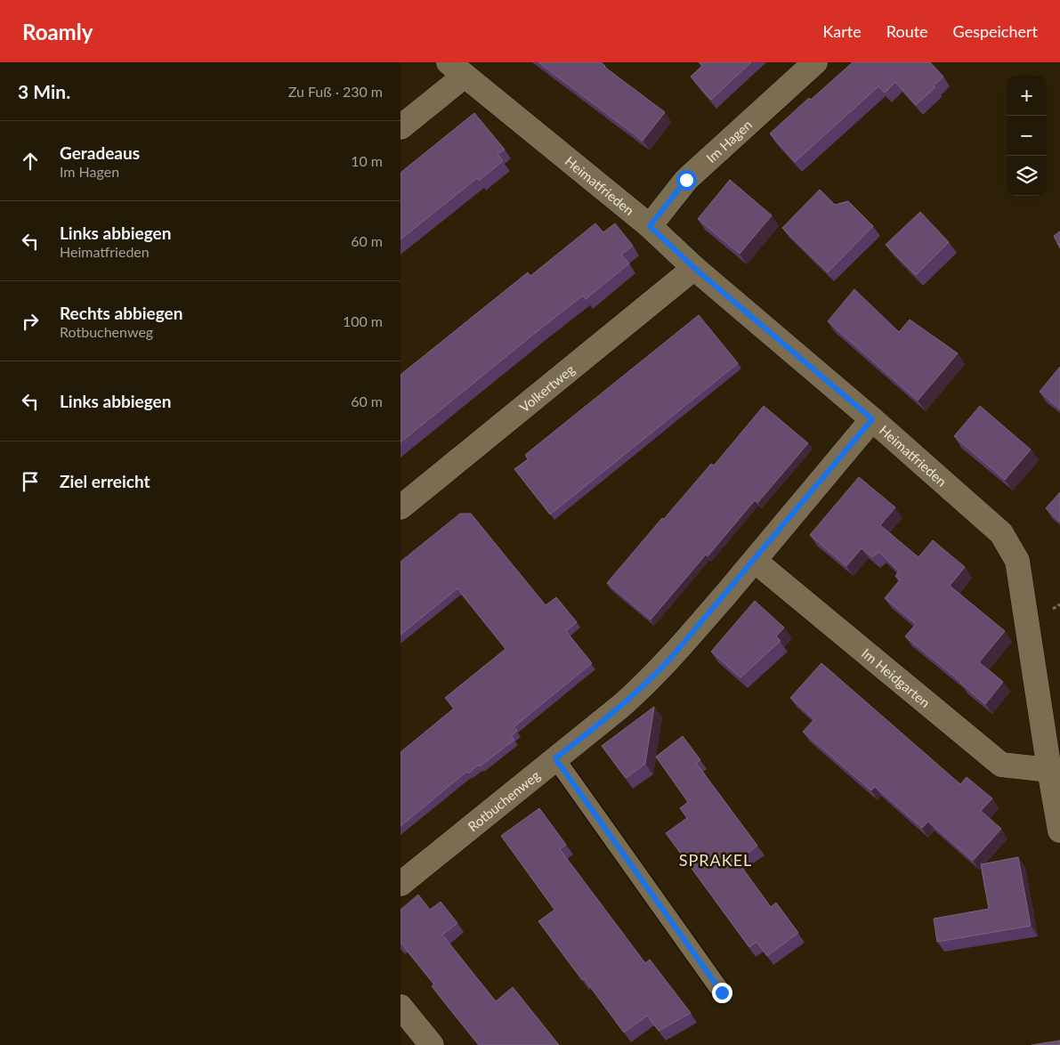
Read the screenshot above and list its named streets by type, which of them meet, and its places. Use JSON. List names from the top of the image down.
{
  "streets": {
    "street": [
      "Im Hagen",
      "Heimatfrieden",
      "Volkertweg",
      "Im Heidgarten",
      "Rotbuchenweg"
    ]
  },
  "crossings": [
    ["Im Hagen", "Heimatfrieden"],
    ["Heimatfrieden", "Volkertweg"],
    ["Heimatfrieden", "Im Heidgarten"],
    ["Heimatfrieden", "Rotbuchenweg"],
    ["Im Heidgarten", "Rotbuchenweg"]
  ],
  "districts": ["SPRAKEL"],
  "page": {
    "header": "Roamly",
    "nav": ["Karte", "Route", "Gespeichert"],
    "heading": ["3 Min.", "Zu Fuß · 230 m"],
    "map_buttons": ["+", "−"],
    "list": [
      ["Geradeaus", "Im Hagen", "10 m"],
      ["Links abbiegen", "Heimatfrieden", "60 m"],
      ["Rechts abbiegen", "Rotbuchenweg", "100 m"],
      ["Links abbiegen", "60 m"],
      "Ziel erreicht"
    ]
  }
}
